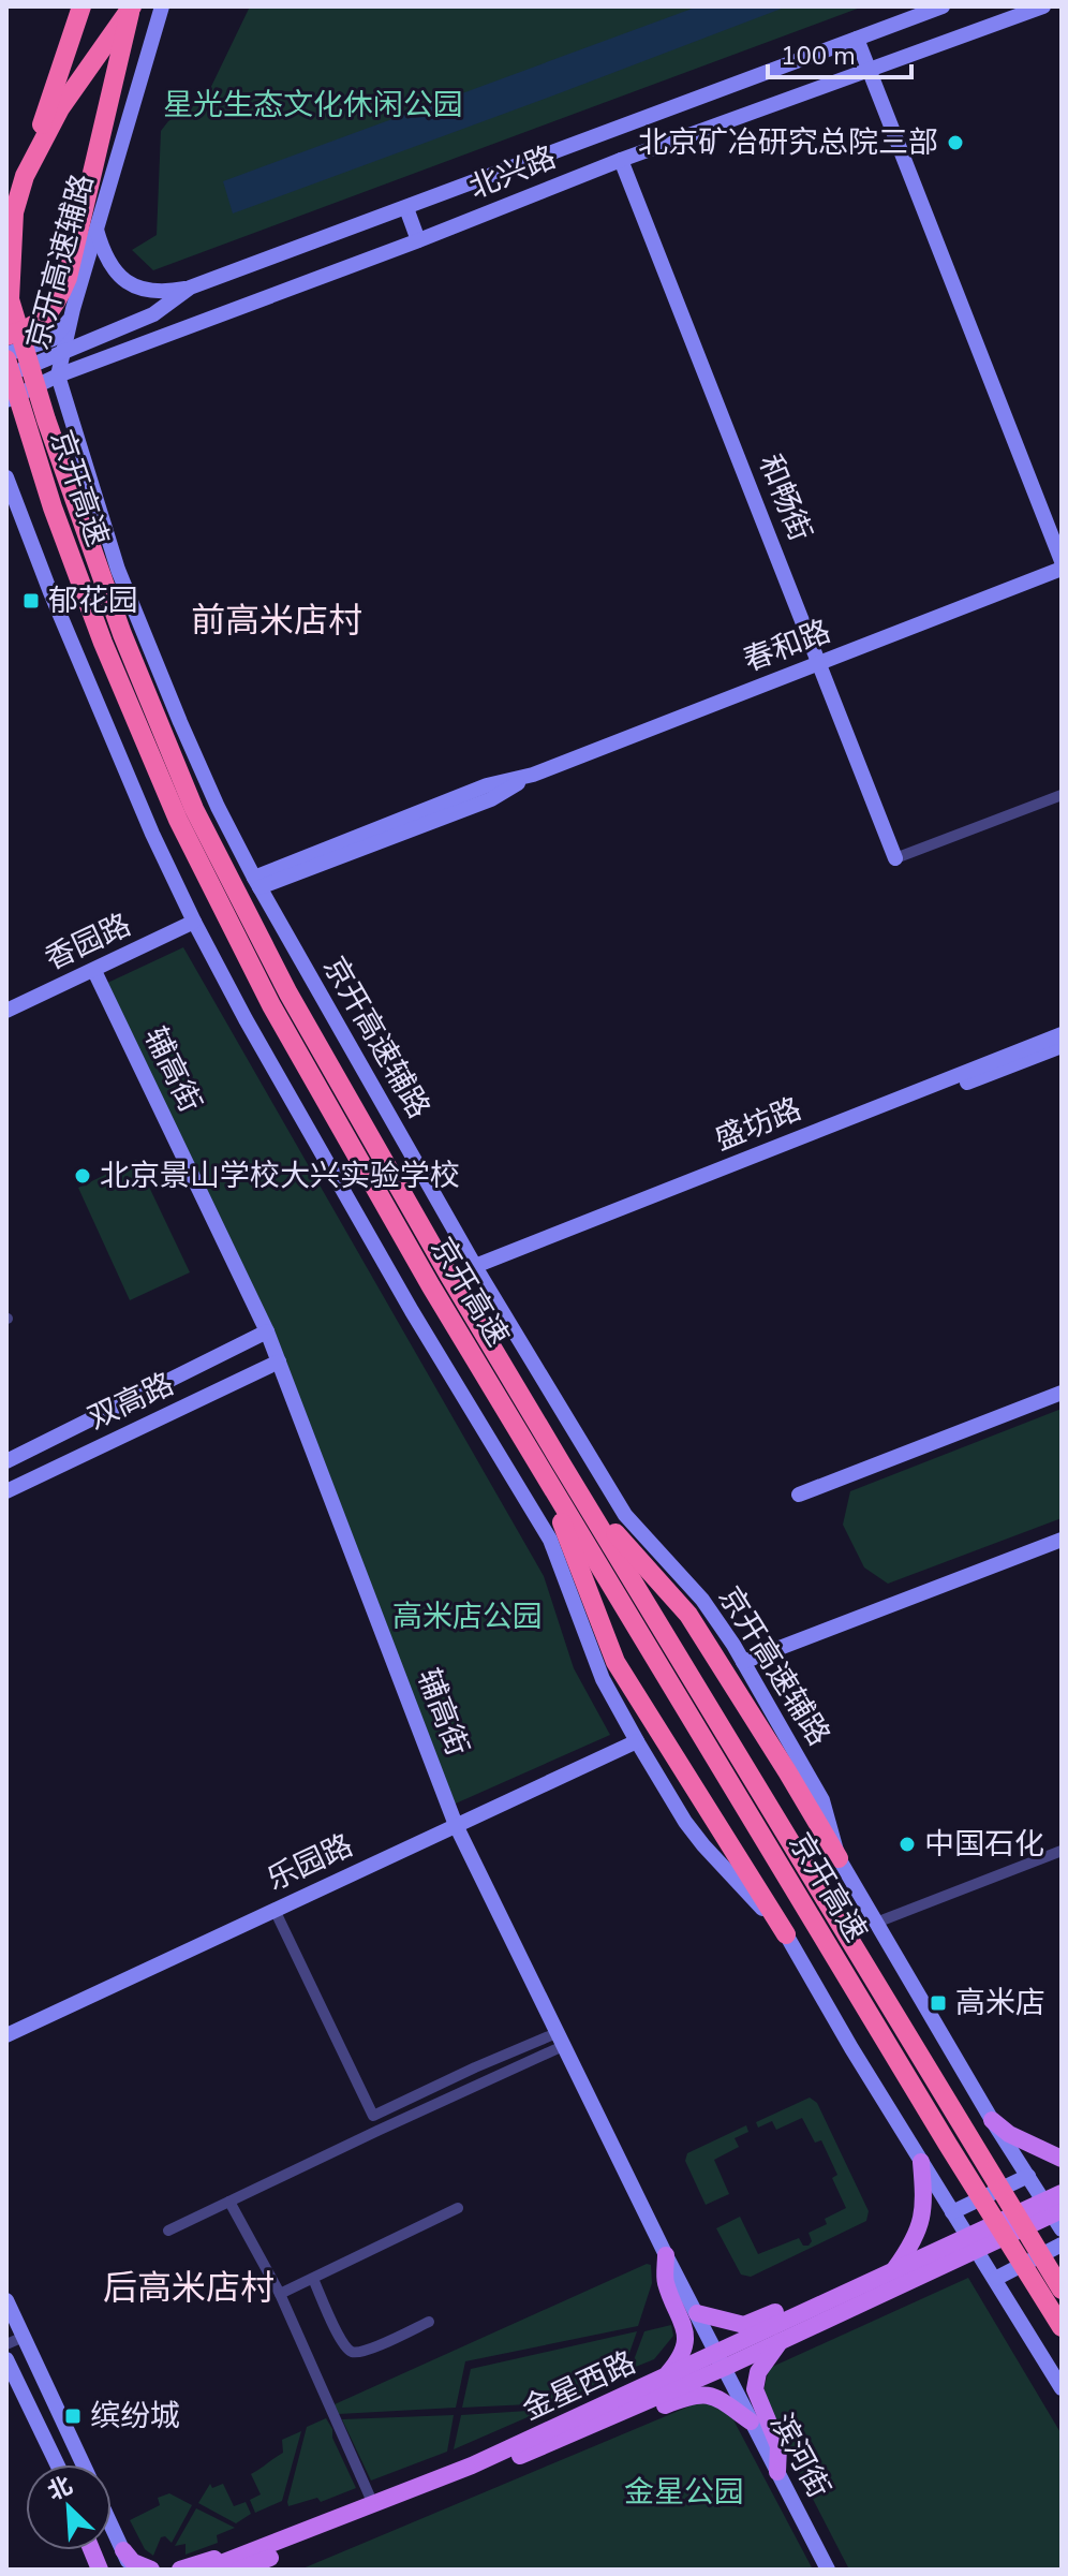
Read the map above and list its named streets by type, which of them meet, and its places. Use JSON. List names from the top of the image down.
{
  "streets": {
    "highway": ["京开高速"],
    "main road": [
      "北兴路",
      "京开高速辅路",
      "和畅街",
      "春和路",
      "香园路",
      "辅高街",
      "盛坊路",
      "双高路",
      "乐园路",
      "金星西路",
      "滨河街"
    ]
  },
  "crossings": [
    ["北兴路", "京开高速辅路"],
    ["北兴路", "和畅街"],
    ["京开高速辅路", "春和路"],
    ["京开高速辅路", "盛坊路"],
    ["和畅街", "春和路"],
    ["香园路", "辅高街"],
    ["辅高街", "双高路"],
    ["辅高街", "乐园路"],
    ["辅高街", "金星西路"],
    ["辅高街", "滨河街"],
    ["金星西路", "滨河街"]
  ],
  "districts": ["前高米店村", "后高米店村"],
  "parks": ["星光生态文化休闲公园", "高米店公园", "金星公园"],
  "places": {
    "other": ["北京矿冶研究总院三部", "北京景山学校大兴实验学校", "中国石化"],
    "transit": ["郁花园", "高米店", "缤纷城"]
  },
  "scale_bar": "100 m",
  "north": "top left"
}
